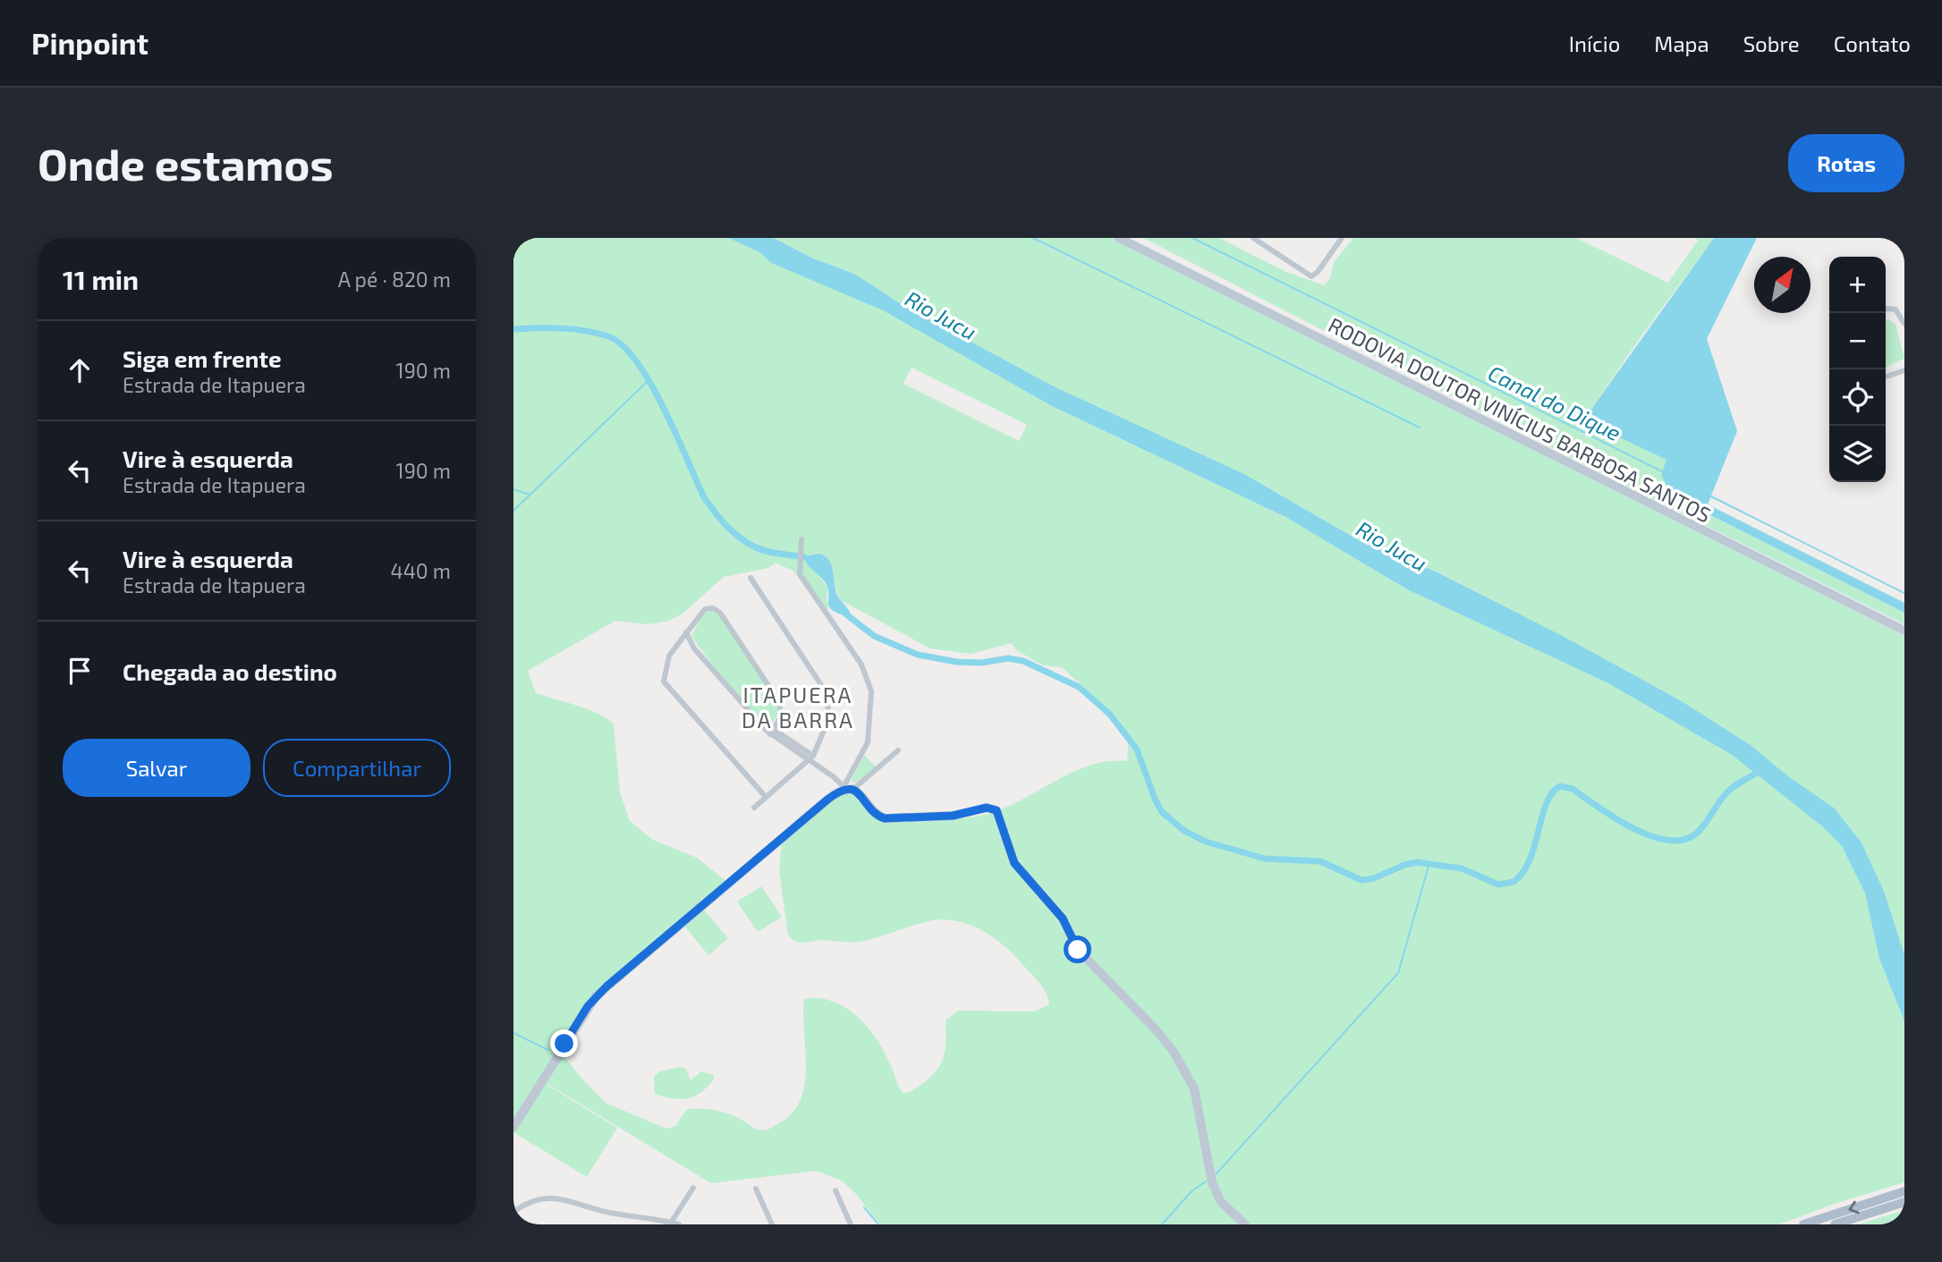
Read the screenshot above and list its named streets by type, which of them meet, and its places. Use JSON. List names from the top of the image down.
{
  "streets": {
    "street": ["RODOVIA DOUTOR VINÍCIUS BARBOSA SANTOS"]
  },
  "districts": ["ITAPUERA DA BARRA"],
  "water": ["Rio Jucu", "Canal do Dique"],
  "north": "top right",
  "page": {
    "header": "Pinpoint",
    "nav": [
      "Início",
      "Mapa",
      "Sobre",
      "Contato"
    ],
    "buttons": [
      "Rotas",
      ["Salvar", "Compartilhar"]
    ],
    "title": "Onde estamos",
    "heading": ["11 min", "A pé · 820 m"],
    "map_buttons": ["+", "−"],
    "list": [
      ["Siga em frente", "Estrada de Itapuera", "190 m"],
      ["Vire à esquerda", "Estrada de Itapuera", "190 m"],
      ["Vire à esquerda", "Estrada de Itapuera", "440 m"],
      "Chegada ao destino"
    ]
  }
}
